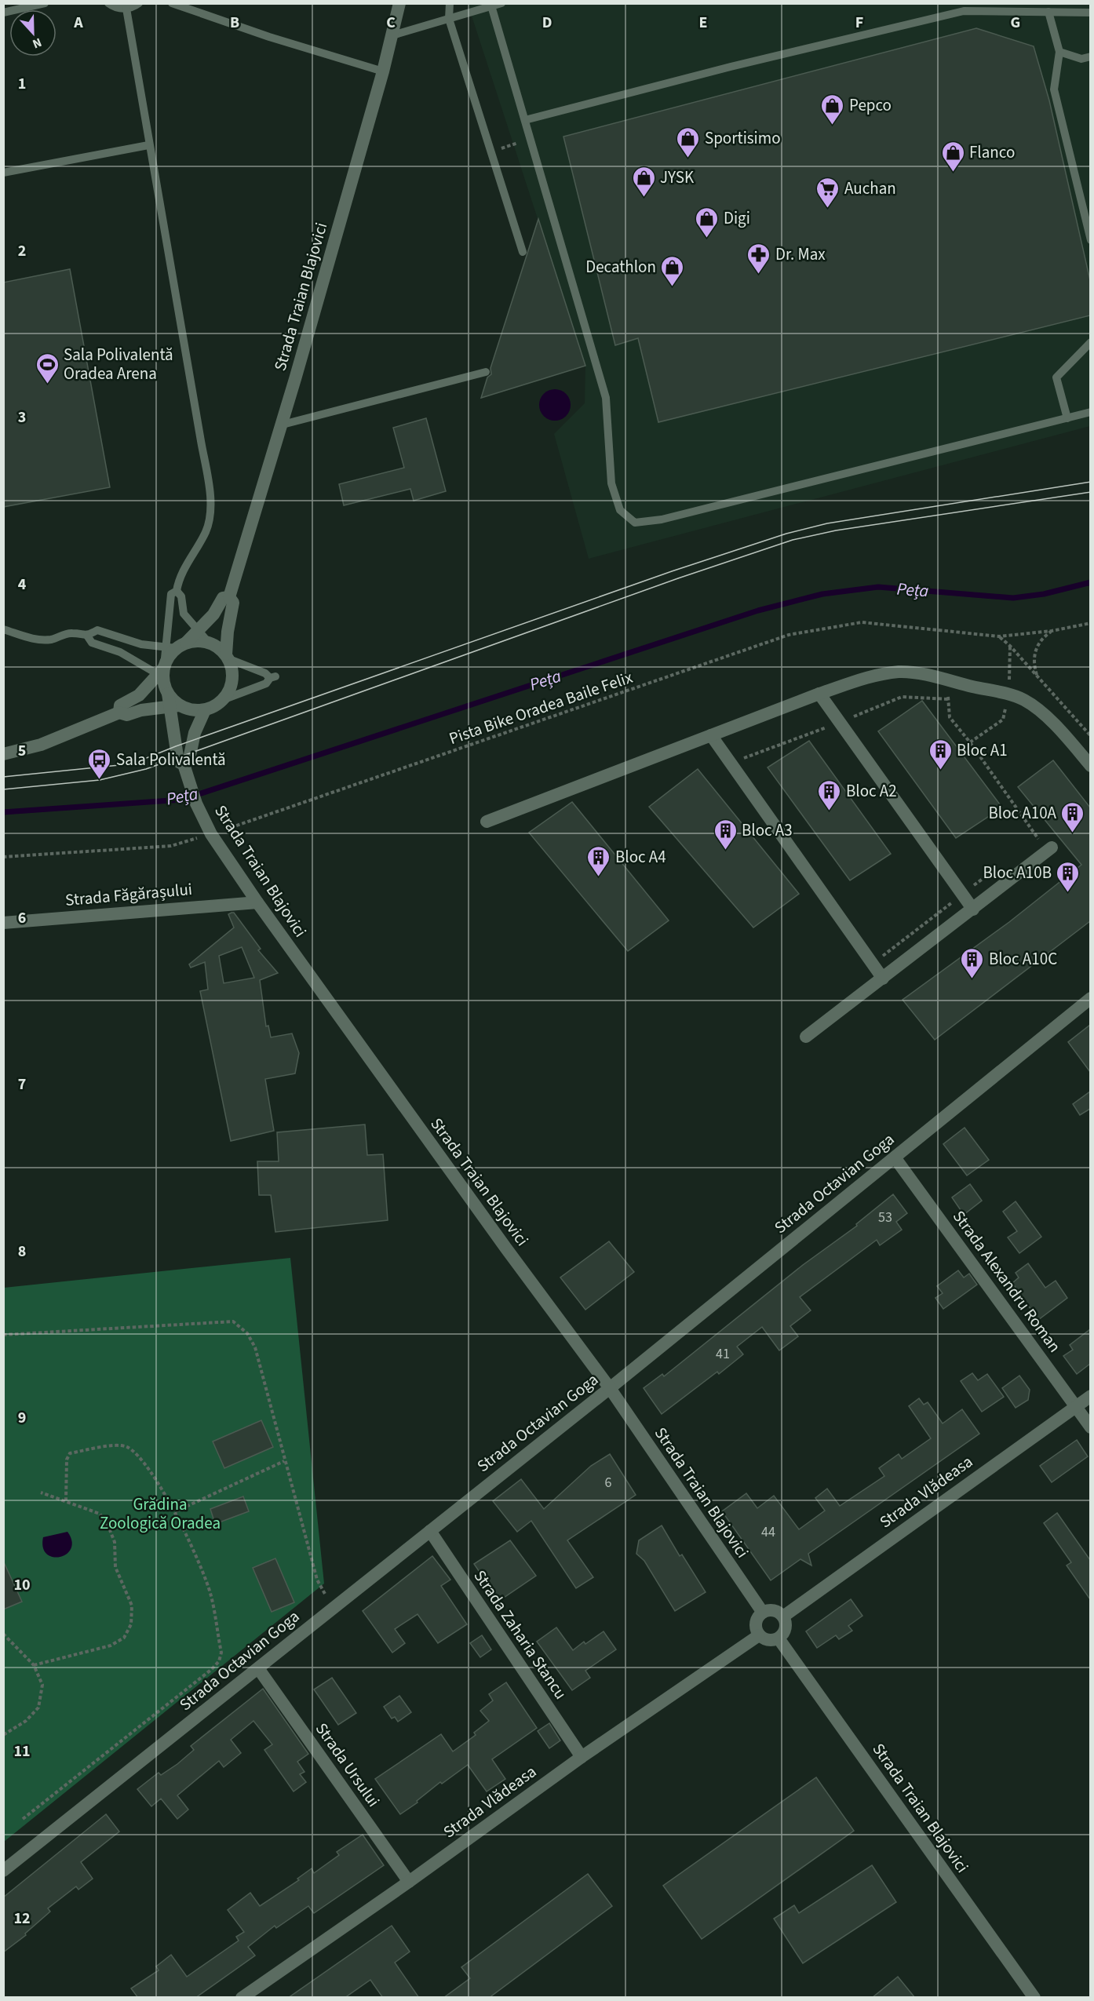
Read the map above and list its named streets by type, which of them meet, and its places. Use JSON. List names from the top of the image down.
{
  "streets": {
    "street": [
      "Strada Traian Blajovici",
      "Strada Făgărașului",
      "Strada Octavian Goga",
      "Strada Alexandru Roman",
      "Strada Vlădeasa",
      "Strada Zaharia Stancu",
      "Strada Ursului"
    ],
    "path": ["Pista Bike Oradea Baile Felix"]
  },
  "crossings": [
    ["Strada Traian Blajovici", "Pista Bike Oradea Baile Felix"],
    ["Strada Traian Blajovici", "Strada Făgărașului"],
    ["Strada Traian Blajovici", "Strada Octavian Goga"],
    ["Strada Traian Blajovici", "Strada Vlădeasa"],
    ["Strada Octavian Goga", "Strada Alexandru Roman"],
    ["Strada Octavian Goga", "Strada Zaharia Stancu"],
    ["Strada Octavian Goga", "Strada Ursului"],
    ["Strada Alexandru Roman", "Strada Vlădeasa"],
    ["Strada Vlădeasa", "Strada Zaharia Stancu"],
    ["Strada Vlădeasa", "Strada Ursului"]
  ],
  "water": ["Peța"],
  "parks": ["Grădina Zoologică Oradea"],
  "places": {
    "shop": [
      "Pepco",
      "Sportisimo",
      "Flanco",
      "JYSK",
      "Digi",
      "Decathlon"
    ],
    "supermarket": ["Auchan"],
    "pharmacy": ["Dr. Max"],
    "sports": ["Sala Polivalentă Oradea Arena"],
    "building": [
      "Bloc A1",
      "Bloc A2",
      "Bloc A10A",
      "Bloc A3",
      "Bloc A4",
      "Bloc A10B",
      "Bloc A10C"
    ],
    "bus stop": ["Sala Polivalentă"]
  },
  "house_numbers": [
    "53",
    "41",
    "6",
    "44"
  ],
  "north": "bottom",
  "grid": {
    "columns": [
      "A",
      "B",
      "C",
      "D",
      "E",
      "F",
      "G"
    ],
    "rows": [
      "1",
      "2",
      "3",
      "4",
      "5",
      "6",
      "7",
      "8",
      "9",
      "10",
      "11",
      "12"
    ]
  }
}
